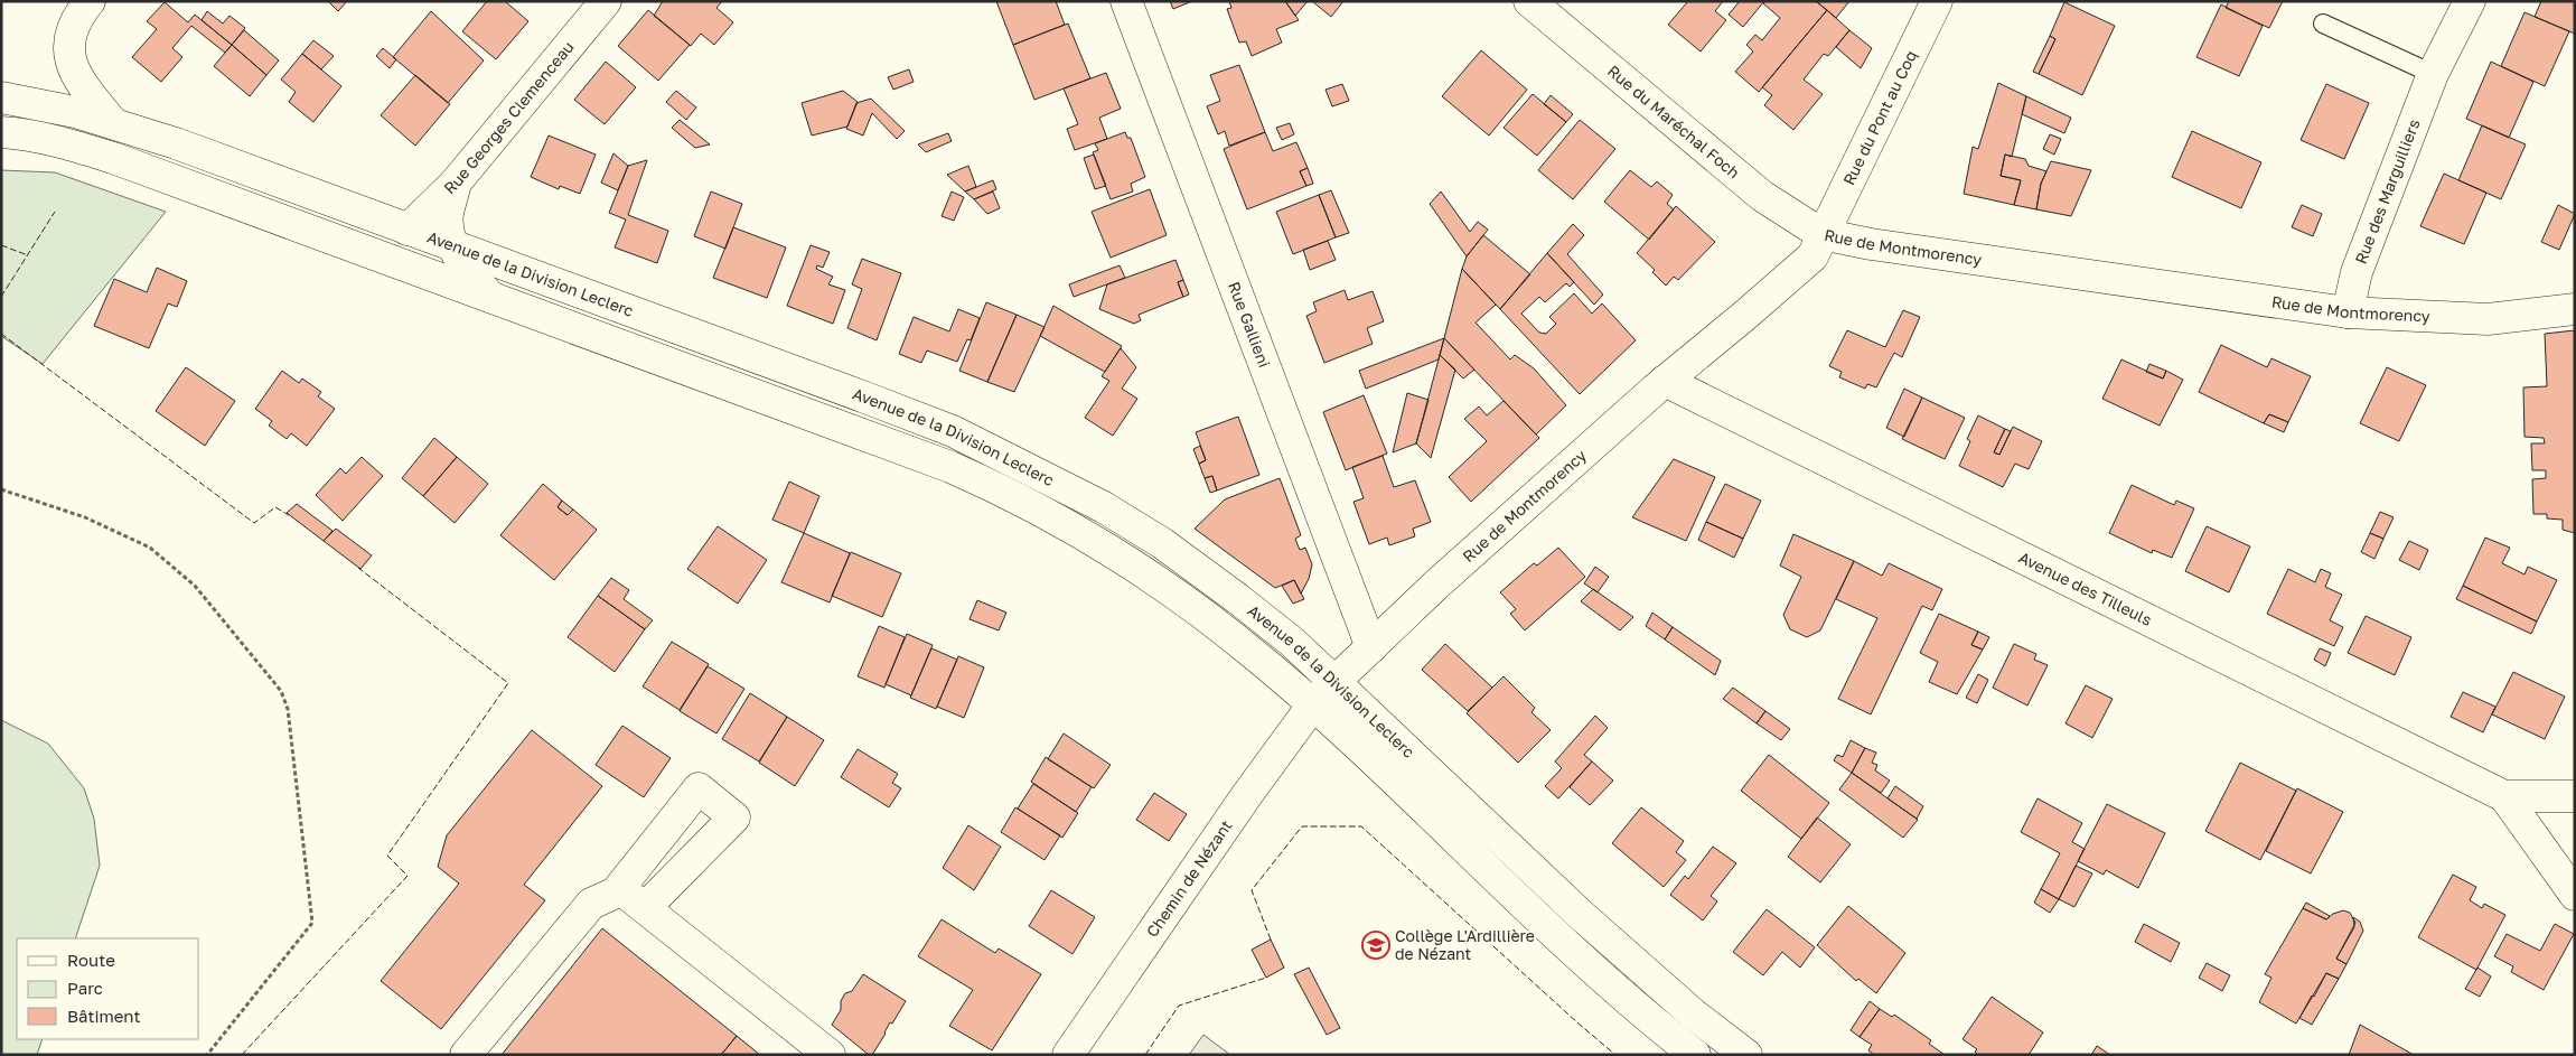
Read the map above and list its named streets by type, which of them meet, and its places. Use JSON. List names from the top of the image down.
{
  "streets": {
    "street": [
      "Rue Georges Clemenceau",
      "Rue du Pont au Coq",
      "Rue du Maréchal Foch",
      "Rue des Marguilliers",
      "Rue de Montmorency",
      "Avenue de la Division Leclerc",
      "Rue Gallieni",
      "Avenue des Tilleuls",
      "Chemin de Nézant"
    ]
  },
  "crossings": [
    ["Rue Georges Clemenceau", "Avenue de la Division Leclerc"],
    ["Rue du Pont au Coq", "Rue du Maréchal Foch"],
    ["Rue du Pont au Coq", "Rue de Montmorency"],
    ["Rue du Maréchal Foch", "Rue de Montmorency"],
    ["Rue des Marguilliers", "Rue de Montmorency"],
    ["Rue de Montmorency", "Avenue de la Division Leclerc"],
    ["Rue de Montmorency", "Rue Gallieni"],
    ["Rue de Montmorency", "Avenue des Tilleuls"],
    ["Rue de Montmorency", "Chemin de Nézant"],
    ["Avenue de la Division Leclerc", "Chemin de Nézant"]
  ],
  "places": {
    "school or university": ["Collège L'Ardillière de Nézant"]
  },
  "legend": ["Route", "Parc", "Bâtiment"]
}
